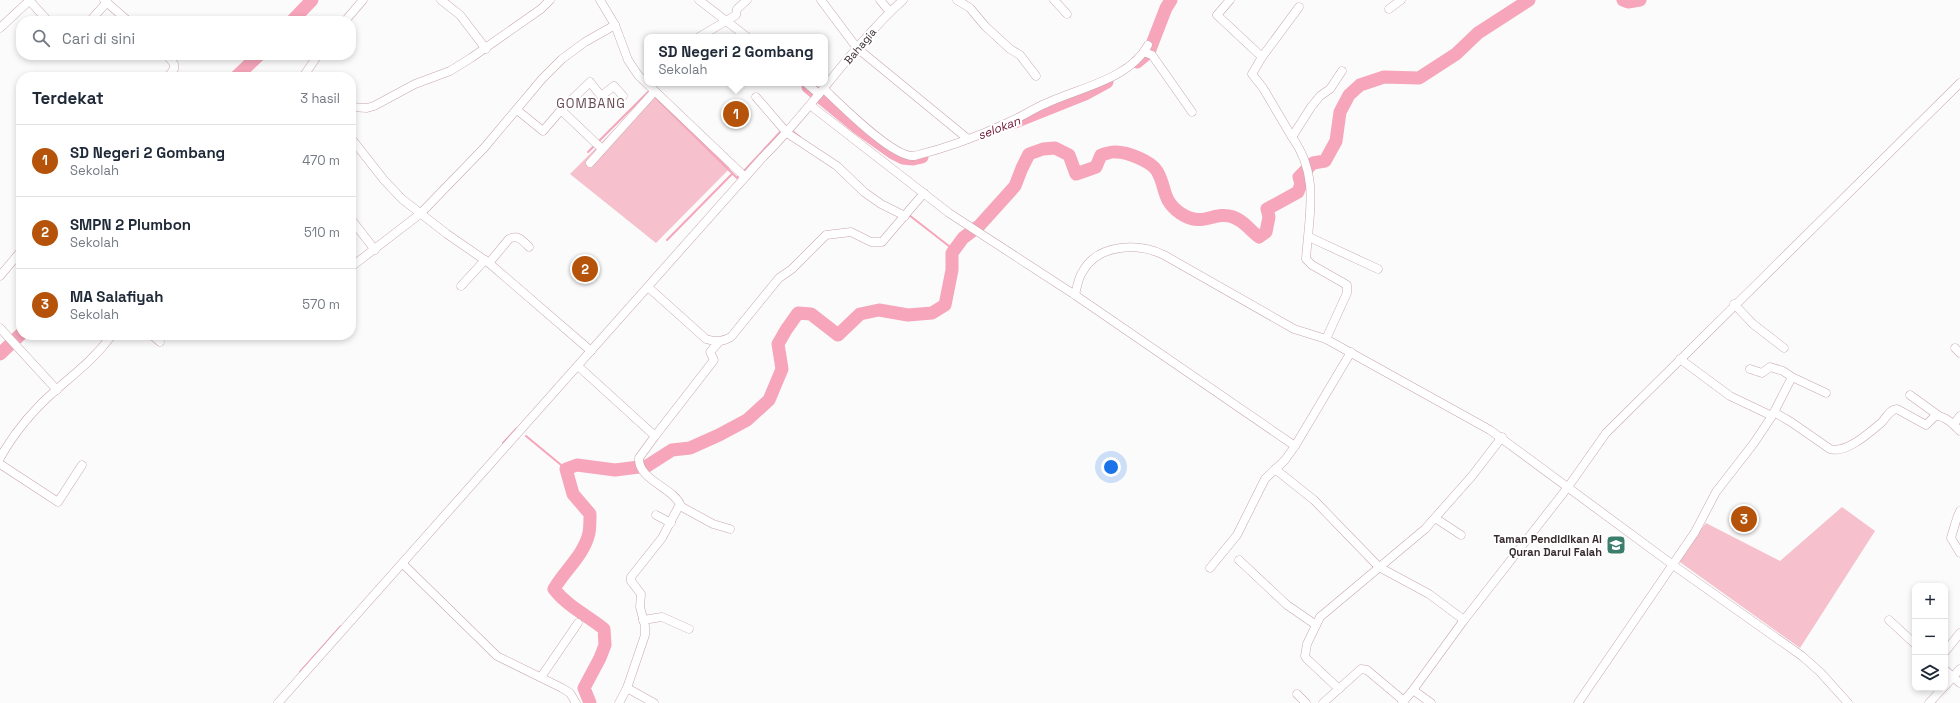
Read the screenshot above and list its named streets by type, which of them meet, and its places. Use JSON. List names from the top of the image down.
{
  "streets": {
    "street": ["Bahagia"]
  },
  "districts": ["GOMBANG"],
  "water": ["selokan"],
  "places": {
    "school or university": ["Taman Pendidikan Al Quran Darul Falah"]
  },
  "page": {
    "search": "Cari di sini",
    "popup": ["SD Negeri 2 Gombang", "Sekolah"],
    "heading": ["Terdekat", "3 hasil"],
    "pins": ["1", "2", "3"],
    "list": [
      {
        "mark": "1",
        "name": "SD Negeri 2 Gombang",
        "note": "Sekolah",
        "value": "470 m"
      },
      {
        "mark": "2",
        "name": "SMPN 2 Plumbon",
        "note": "Sekolah",
        "value": "510 m"
      },
      {
        "mark": "3",
        "name": "MA Salafiyah",
        "note": "Sekolah",
        "value": "570 m"
      }
    ],
    "map_buttons": ["+", "−"]
  }
}
